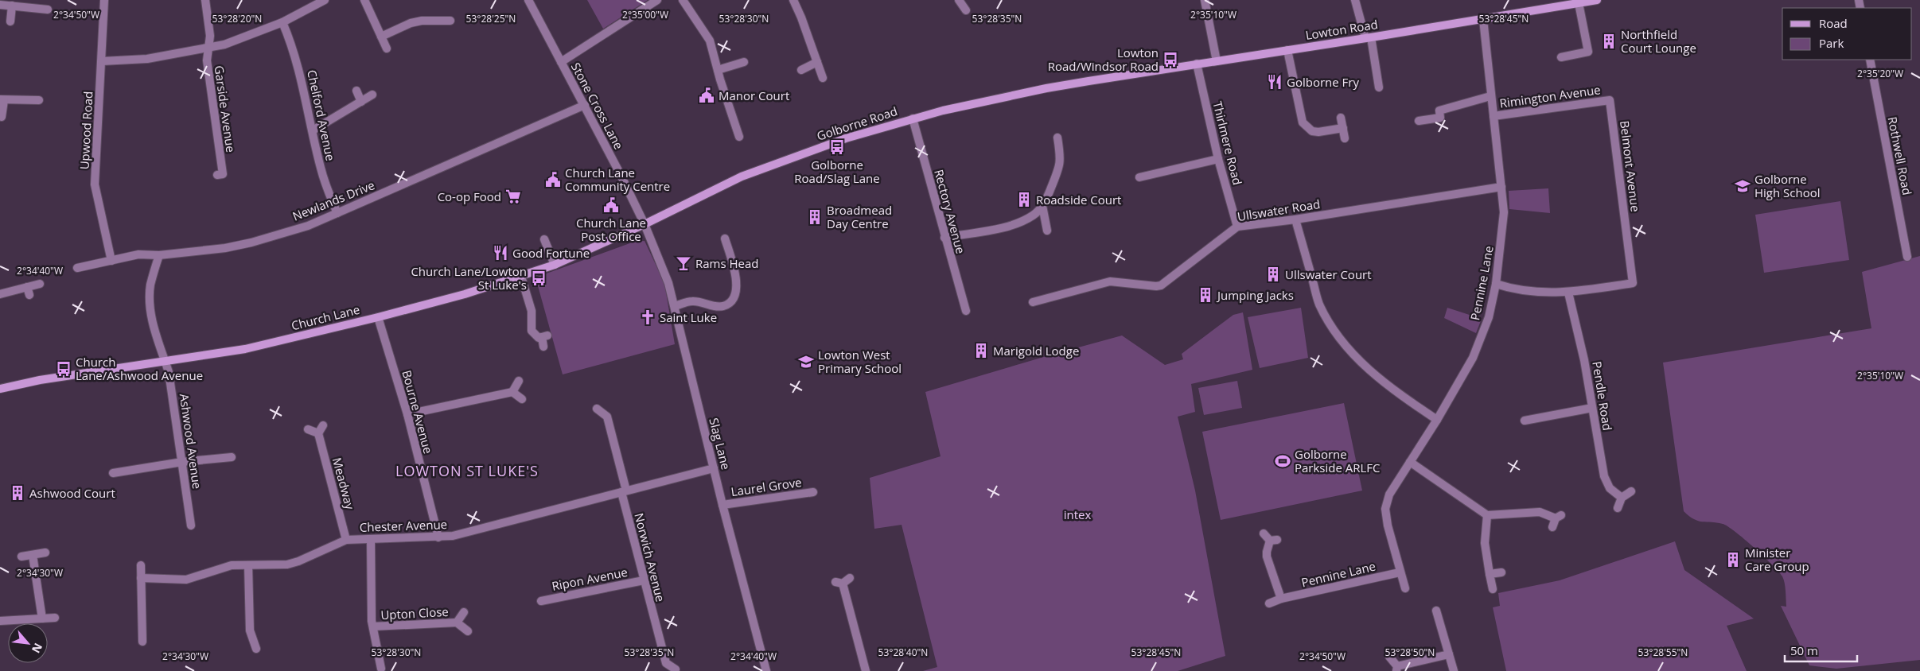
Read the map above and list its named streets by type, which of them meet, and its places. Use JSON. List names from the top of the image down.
{
  "streets": {
    "main road": ["Lowton Road", "Golborne Road", "Church Lane"],
    "street": [
      "Rimington Avenue",
      "Stone Cross Lane",
      "Garside Avenue",
      "Chelford Avenue",
      "Upwood Road",
      "Thirlmere Road",
      "Rothwell Road",
      "Belmont Avenue",
      "Newlands Drive",
      "Ullswater Road",
      "Rectory Avenue",
      "Pennine Lane",
      "Pendle Road",
      "Bourne Avenue",
      "Ashwood Avenue",
      "Slag Lane",
      "Meadway",
      "Laurel Grove",
      "Chester Avenue",
      "Norwich Avenue",
      "Ripon Avenue",
      "Upton Close"
    ]
  },
  "crossings": [
    ["Lowton Road", "Golborne Road"],
    ["Lowton Road", "Thirlmere Road"],
    ["Lowton Road", "Pennine Lane"],
    ["Rimington Avenue", "Belmont Avenue"],
    ["Rimington Avenue", "Pennine Lane"],
    ["Stone Cross Lane", "Golborne Road"],
    ["Stone Cross Lane", "Newlands Drive"],
    ["Stone Cross Lane", "Church Lane"],
    ["Stone Cross Lane", "Slag Lane"],
    ["Chelford Avenue", "Newlands Drive"],
    ["Golborne Road", "Rectory Avenue"],
    ["Golborne Road", "Church Lane"],
    ["Golborne Road", "Slag Lane"],
    ["Upwood Road", "Newlands Drive"],
    ["Thirlmere Road", "Ullswater Road"],
    ["Belmont Avenue", "Pendle Road"],
    ["Newlands Drive", "Ashwood Avenue"],
    ["Ullswater Road", "Pennine Lane"],
    ["Church Lane", "Bourne Avenue"],
    ["Church Lane", "Ashwood Avenue"],
    ["Church Lane", "Slag Lane"],
    ["Bourne Avenue", "Chester Avenue"],
    ["Slag Lane", "Laurel Grove"],
    ["Slag Lane", "Chester Avenue"],
    ["Meadway", "Chester Avenue"],
    ["Chester Avenue", "Norwich Avenue"],
    ["Norwich Avenue", "Ripon Avenue"]
  ],
  "districts": ["LOWTON ST LUKE'S"],
  "parks": ["intex"],
  "places": {
    "building": [
      "Northfield Court Lounge",
      "Roadside Court",
      "Broadmead Day Centre",
      "Ullswater Court",
      "Jumping Jacks",
      "Marigold Lodge",
      "Ashwood Court",
      "Minister Care Group"
    ],
    "bus stop": [
      "Lowton Road/Windsor Road",
      "Golborne Road/Slag Lane",
      "Church Lane/Lowton St Luke's",
      "Church Lane/Ashwood Avenue"
    ],
    "restaurant": ["Golborne Fry", "Good Fortune"],
    "public building": ["Manor Court", "Church Lane Community Centre", "Church Lane Post Office"],
    "school or university": ["Golborne High School", "Lowton West Primary School"],
    "supermarket": ["Co-op Food"],
    "bar": ["Rams Head"],
    "church": ["Saint Luke"],
    "sports": ["Golborne Parkside ARLFC"]
  },
  "legend": ["Road", "Park"],
  "scale_bar": "50 m",
  "north": "bottom right",
  "coordinates": [
    "2°34'50\"W",
    "2°35'00\"W",
    "2°35'10\"W",
    "53°28'20\"N",
    "53°28'25\"N",
    "53°28'30\"N",
    "53°28'35\"N",
    "53°28'45\"N",
    "2°35'20\"W",
    "2°34'40\"W",
    "2°34'30\"W",
    "53°28'40\"N",
    "53°28'50\"N",
    "53°28'55\"N"
  ]
}
